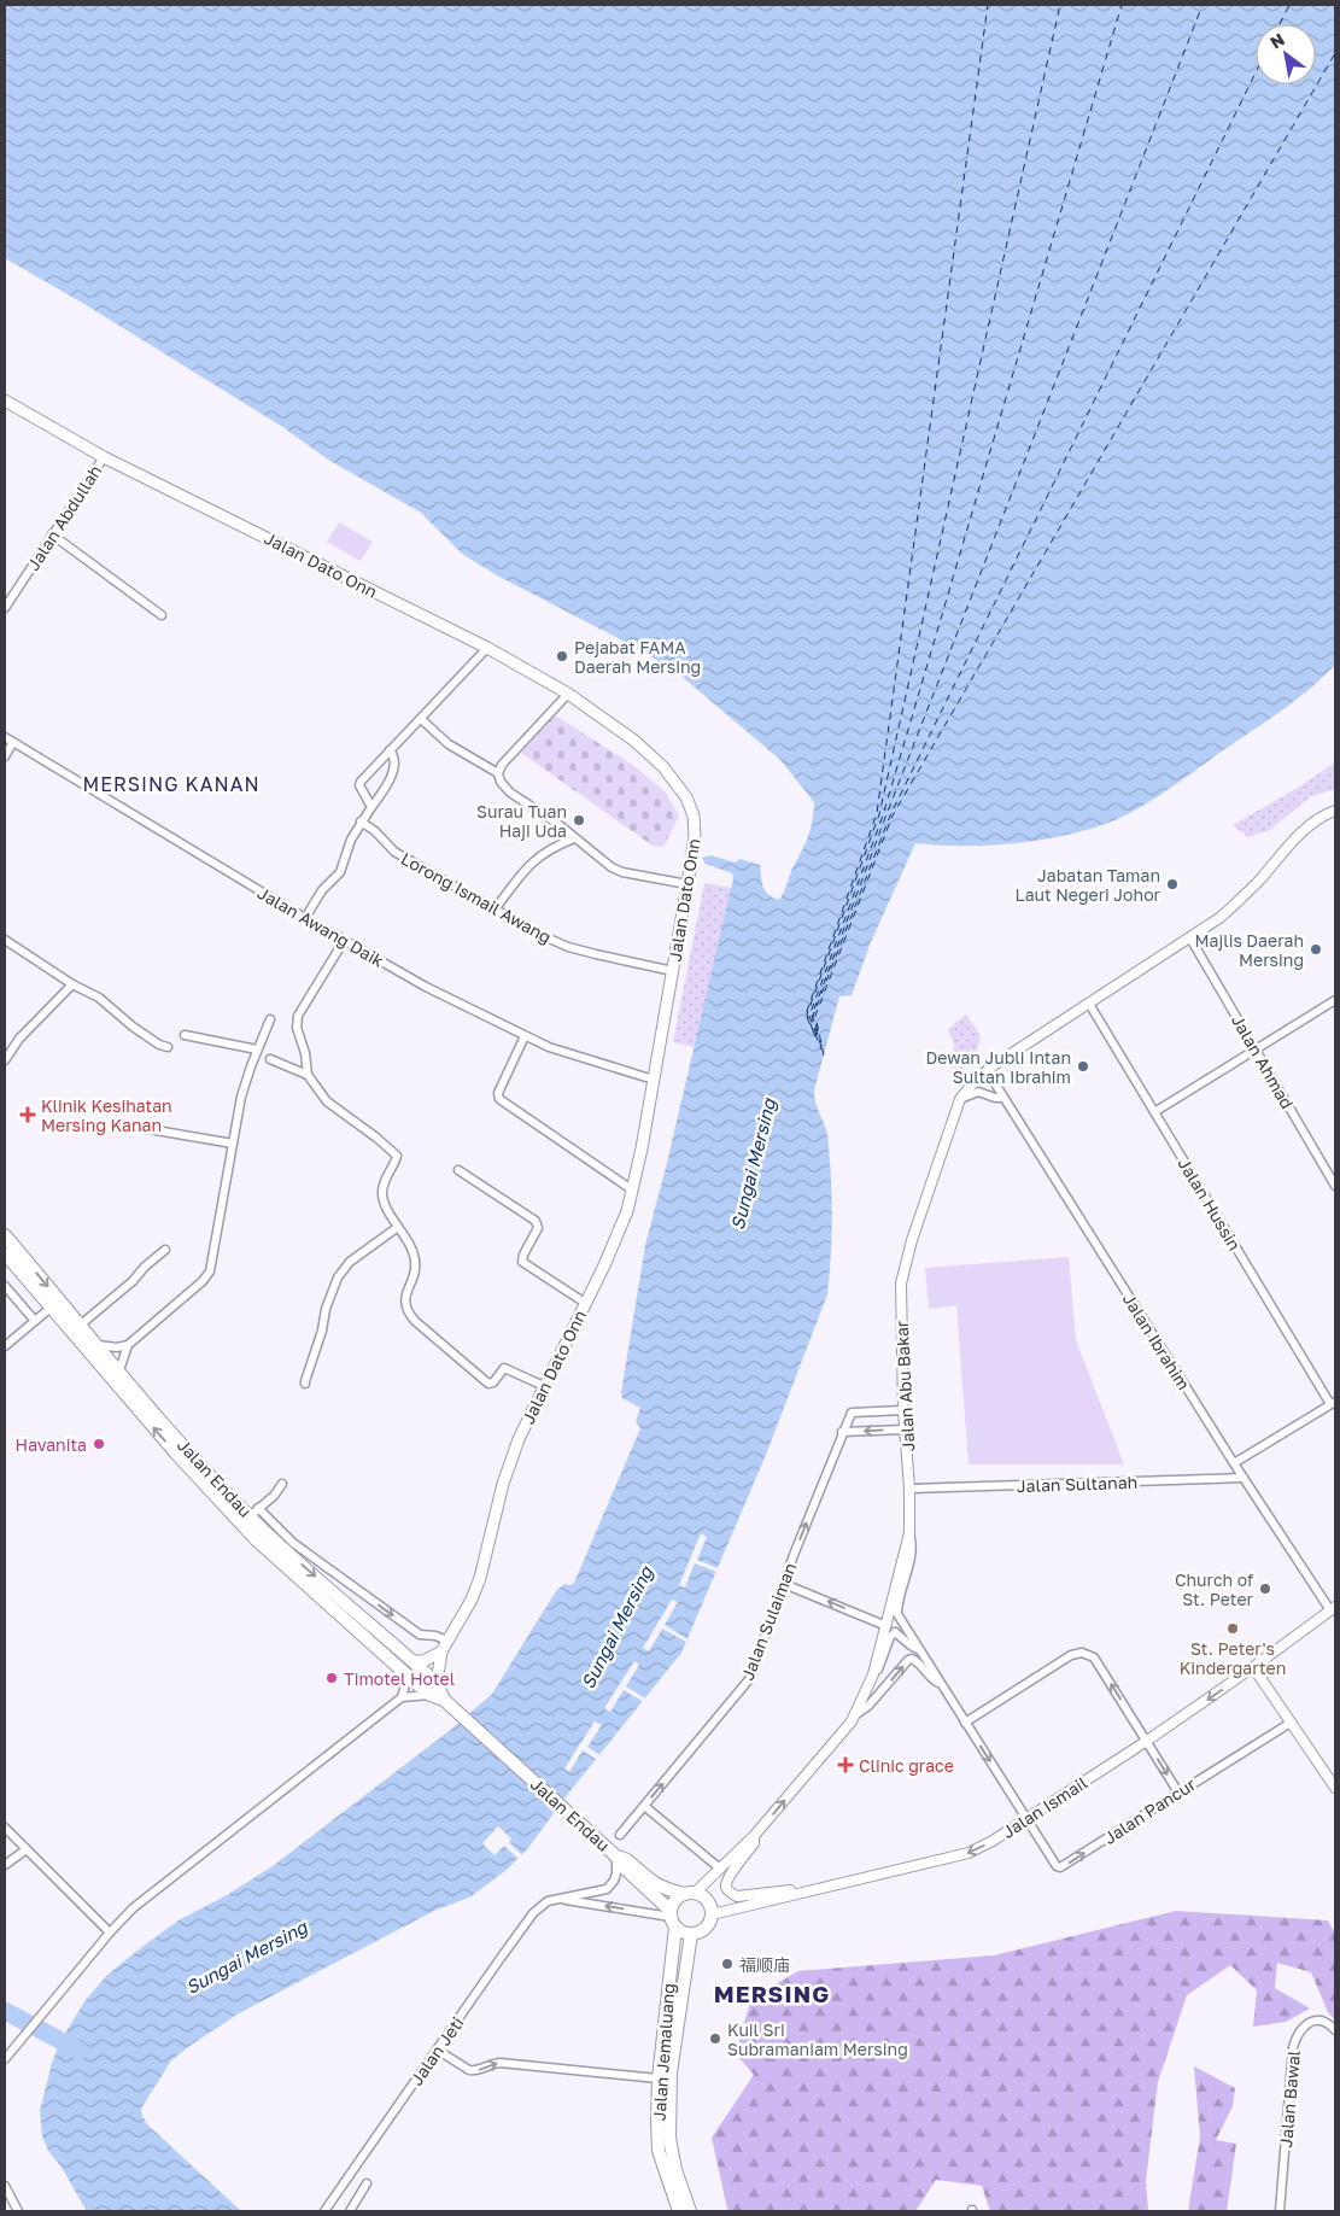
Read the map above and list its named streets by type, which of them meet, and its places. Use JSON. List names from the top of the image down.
{
  "streets": {
    "highway": ["Jalan Endau", "Jalan Jemaluang"],
    "main road": ["Jalan Dato Onn"],
    "street": [
      "Jalan Abdullah",
      "Lorong Ismail Awang",
      "Jalan Awang Daik",
      "Jalan Ahmad",
      "Jalan Hussin",
      "Jalan Ibrahim",
      "Jalan Abu Bakar",
      "Jalan Sultanah",
      "Jalan Sulaiman",
      "Jalan Ismail",
      "Jalan Pancur",
      "Jalan Jeti",
      "Jalan Bawal"
    ]
  },
  "crossings": [
    ["Jalan Abdullah", "Jalan Dato Onn"],
    ["Jalan Dato Onn", "Lorong Ismail Awang"],
    ["Jalan Dato Onn", "Jalan Awang Daik"],
    ["Jalan Ahmad", "Jalan Abu Bakar"],
    ["Jalan Hussin", "Jalan Abu Bakar"],
    ["Jalan Ibrahim", "Jalan Abu Bakar"],
    ["Jalan Ibrahim", "Jalan Sultanah"],
    ["Jalan Ibrahim", "Jalan Ismail"],
    ["Jalan Abu Bakar", "Jalan Endau"],
    ["Jalan Abu Bakar", "Jalan Sultanah"],
    ["Jalan Abu Bakar", "Jalan Sulaiman"],
    ["Jalan Abu Bakar", "Jalan Ismail"],
    ["Jalan Abu Bakar", "Jalan Jemaluang"],
    ["Jalan Endau", "Jalan Ismail"],
    ["Jalan Endau", "Jalan Jemaluang"],
    ["Jalan Ismail", "Jalan Pancur"],
    ["Jalan Ismail", "Jalan Jemaluang"]
  ],
  "one_way": ["Jalan Sulaiman", "Jalan Ismail"],
  "districts": ["MERSING KANAN", "MERSING"],
  "water": ["Sungai Mersing"],
  "places": {
    "other": [
      "Pejabat FAMA Daerah Mersing",
      "Surau Tuan Haji Uda",
      "Jabatan Taman Laut Negeri Johor",
      "Majlis Daerah Mersing",
      "Dewan Jubli Intan Sultan Ibrahim",
      "Havanita",
      "Church of St. Peter",
      "St. Peter's Kindergarten",
      "Timotel Hotel",
      "福顺庙",
      "Kuil Sri Subramaniam Mersing"
    ],
    "health": ["Klinik Kesihatan Mersing Kanan", "Clinic grace"]
  },
  "north": "top left"
}
